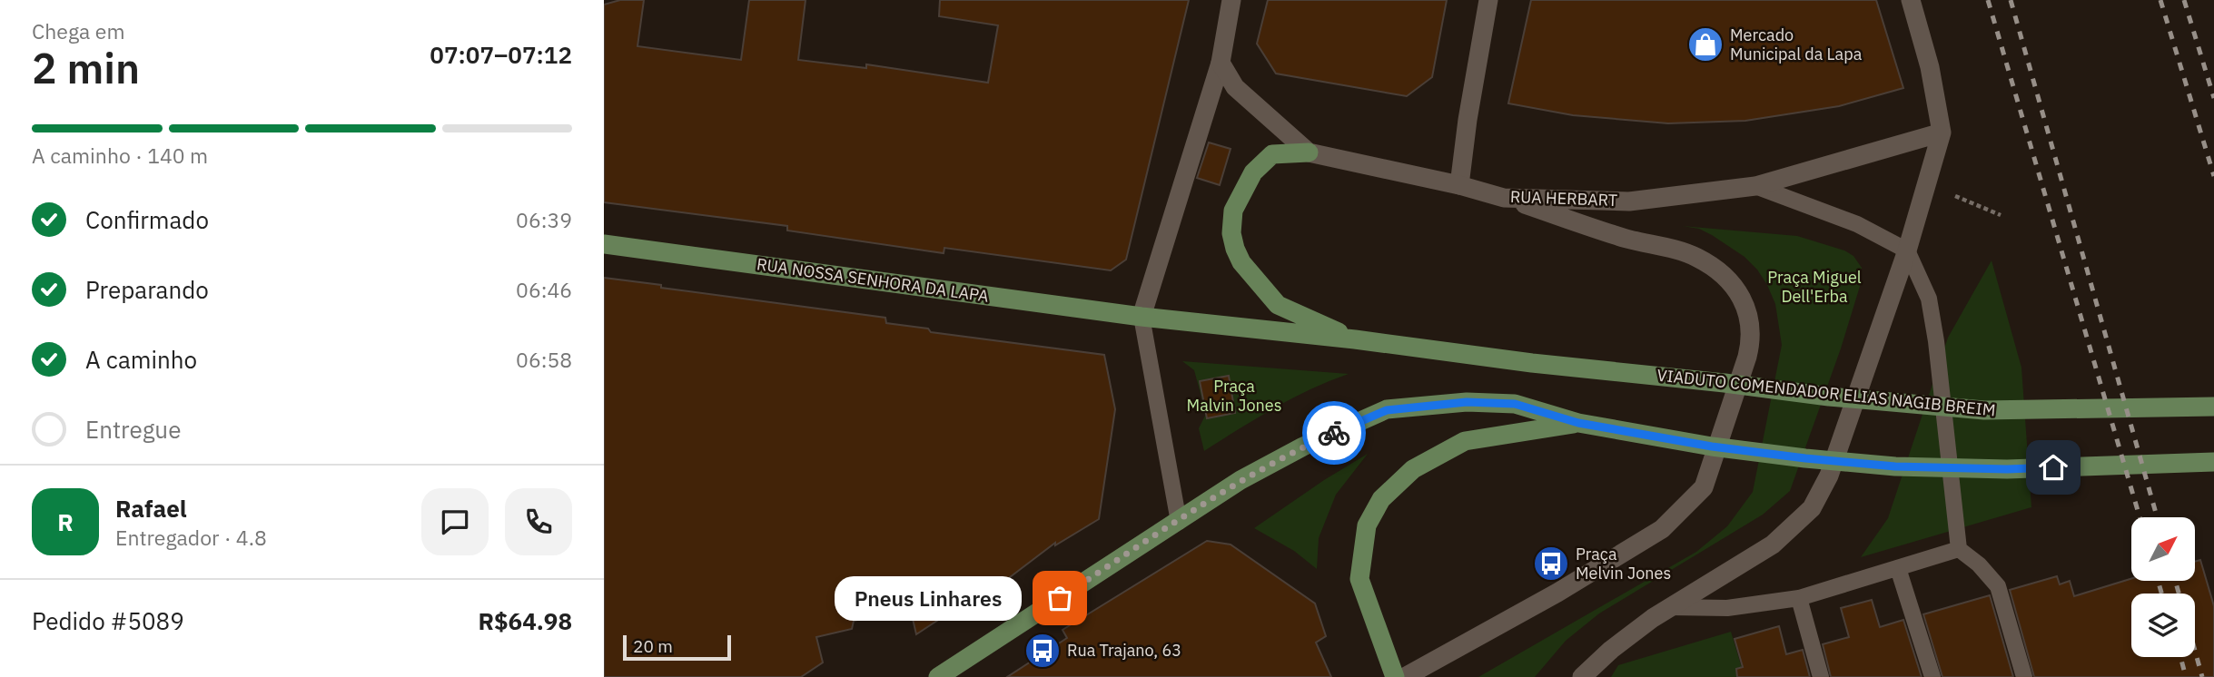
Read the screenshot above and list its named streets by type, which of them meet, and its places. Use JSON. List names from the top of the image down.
{
  "streets": {
    "main road": ["RUA NOSSA SENHORA DA LAPA", "VIADUTO COMENDADOR ELIAS NAGIB BREIM"],
    "street": ["RUA HERBART"]
  },
  "parks": ["Praça Miguel Dell'Erba", "Praça Malvin Jones"],
  "places": {
    "shop": ["Mercado Municipal da Lapa"],
    "bus stop": ["Praça Melvin Jones", "Rua Trajano, 63"],
    "other": ["Pneus Linhares"]
  },
  "scale_bar": "20 m",
  "north": "top right",
  "page": {
    "heading": ["2 min", "Chega em", "07:07–07:12"],
    "panel": [
      "Rafael",
      "Entregador · 4.8",
      "Pedido #5089",
      "R$64.98"
    ],
    "bar": "A caminho · 140 m",
    "list": [
      ["Confirmado", "06:39"],
      ["Preparando", "06:46"],
      ["A caminho", "06:58"],
      "Entregue"
    ],
    "round": "R",
    "bubble": "Pneus Linhares",
    "scale": "20 m"
  }
}
